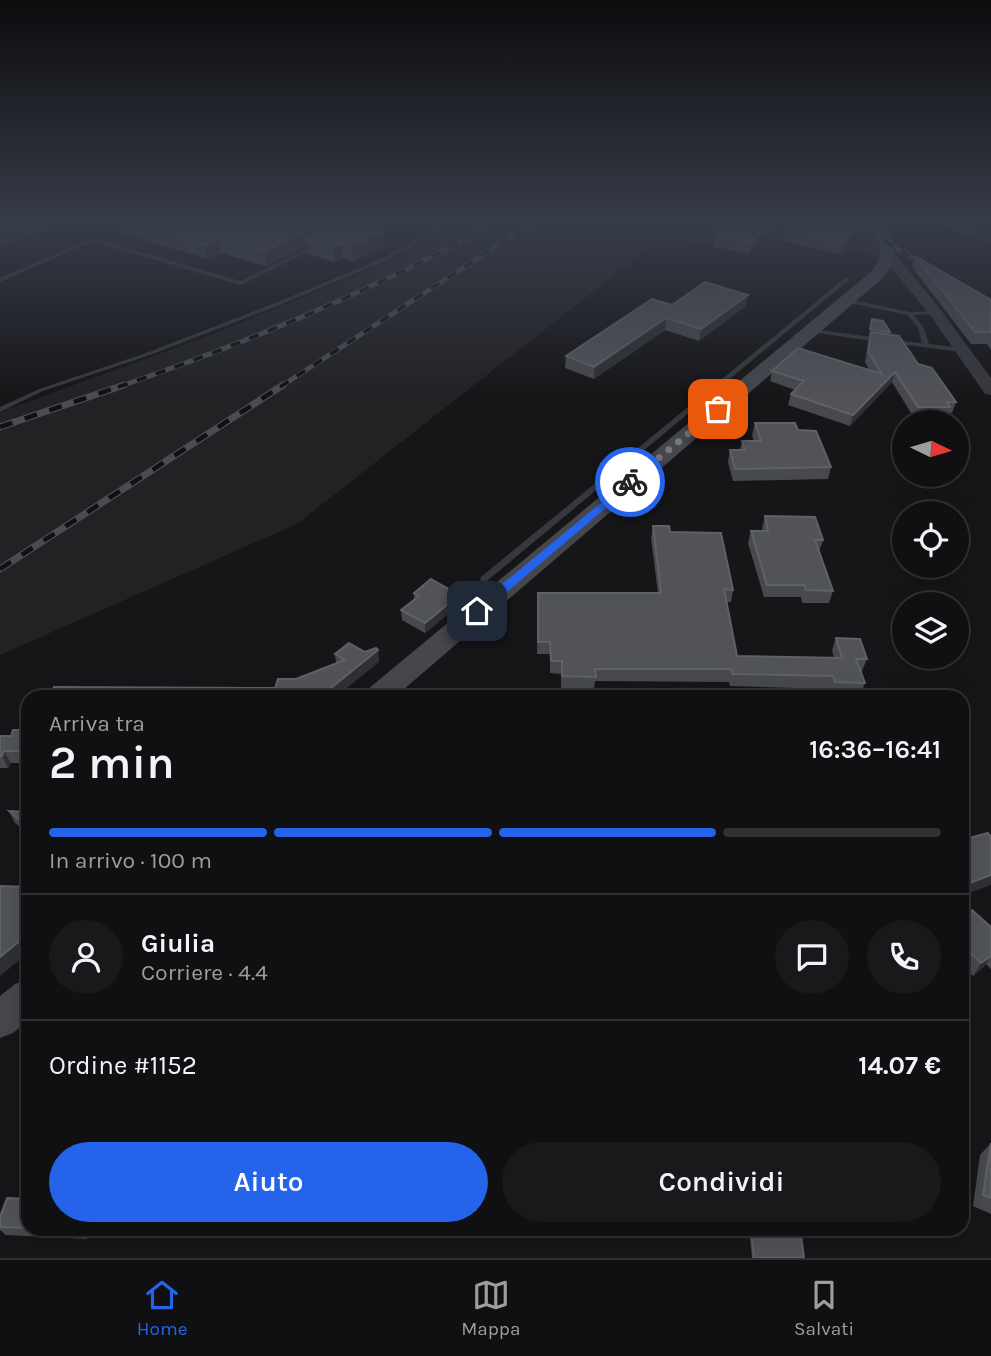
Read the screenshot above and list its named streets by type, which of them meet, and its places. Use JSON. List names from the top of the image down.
{
  "north": "right",
  "page": {
    "heading": ["2 min", "Arriva tra", "16:36–16:41"],
    "panel": [
      "Giulia",
      "Corriere · 4.4",
      "Ordine #1152",
      "14.07 €"
    ],
    "bar": "In arrivo · 100 m",
    "buttons": ["Aiuto", "Condividi"],
    "tabs": ["Home", "Mappa", "Salvati"]
  }
}
